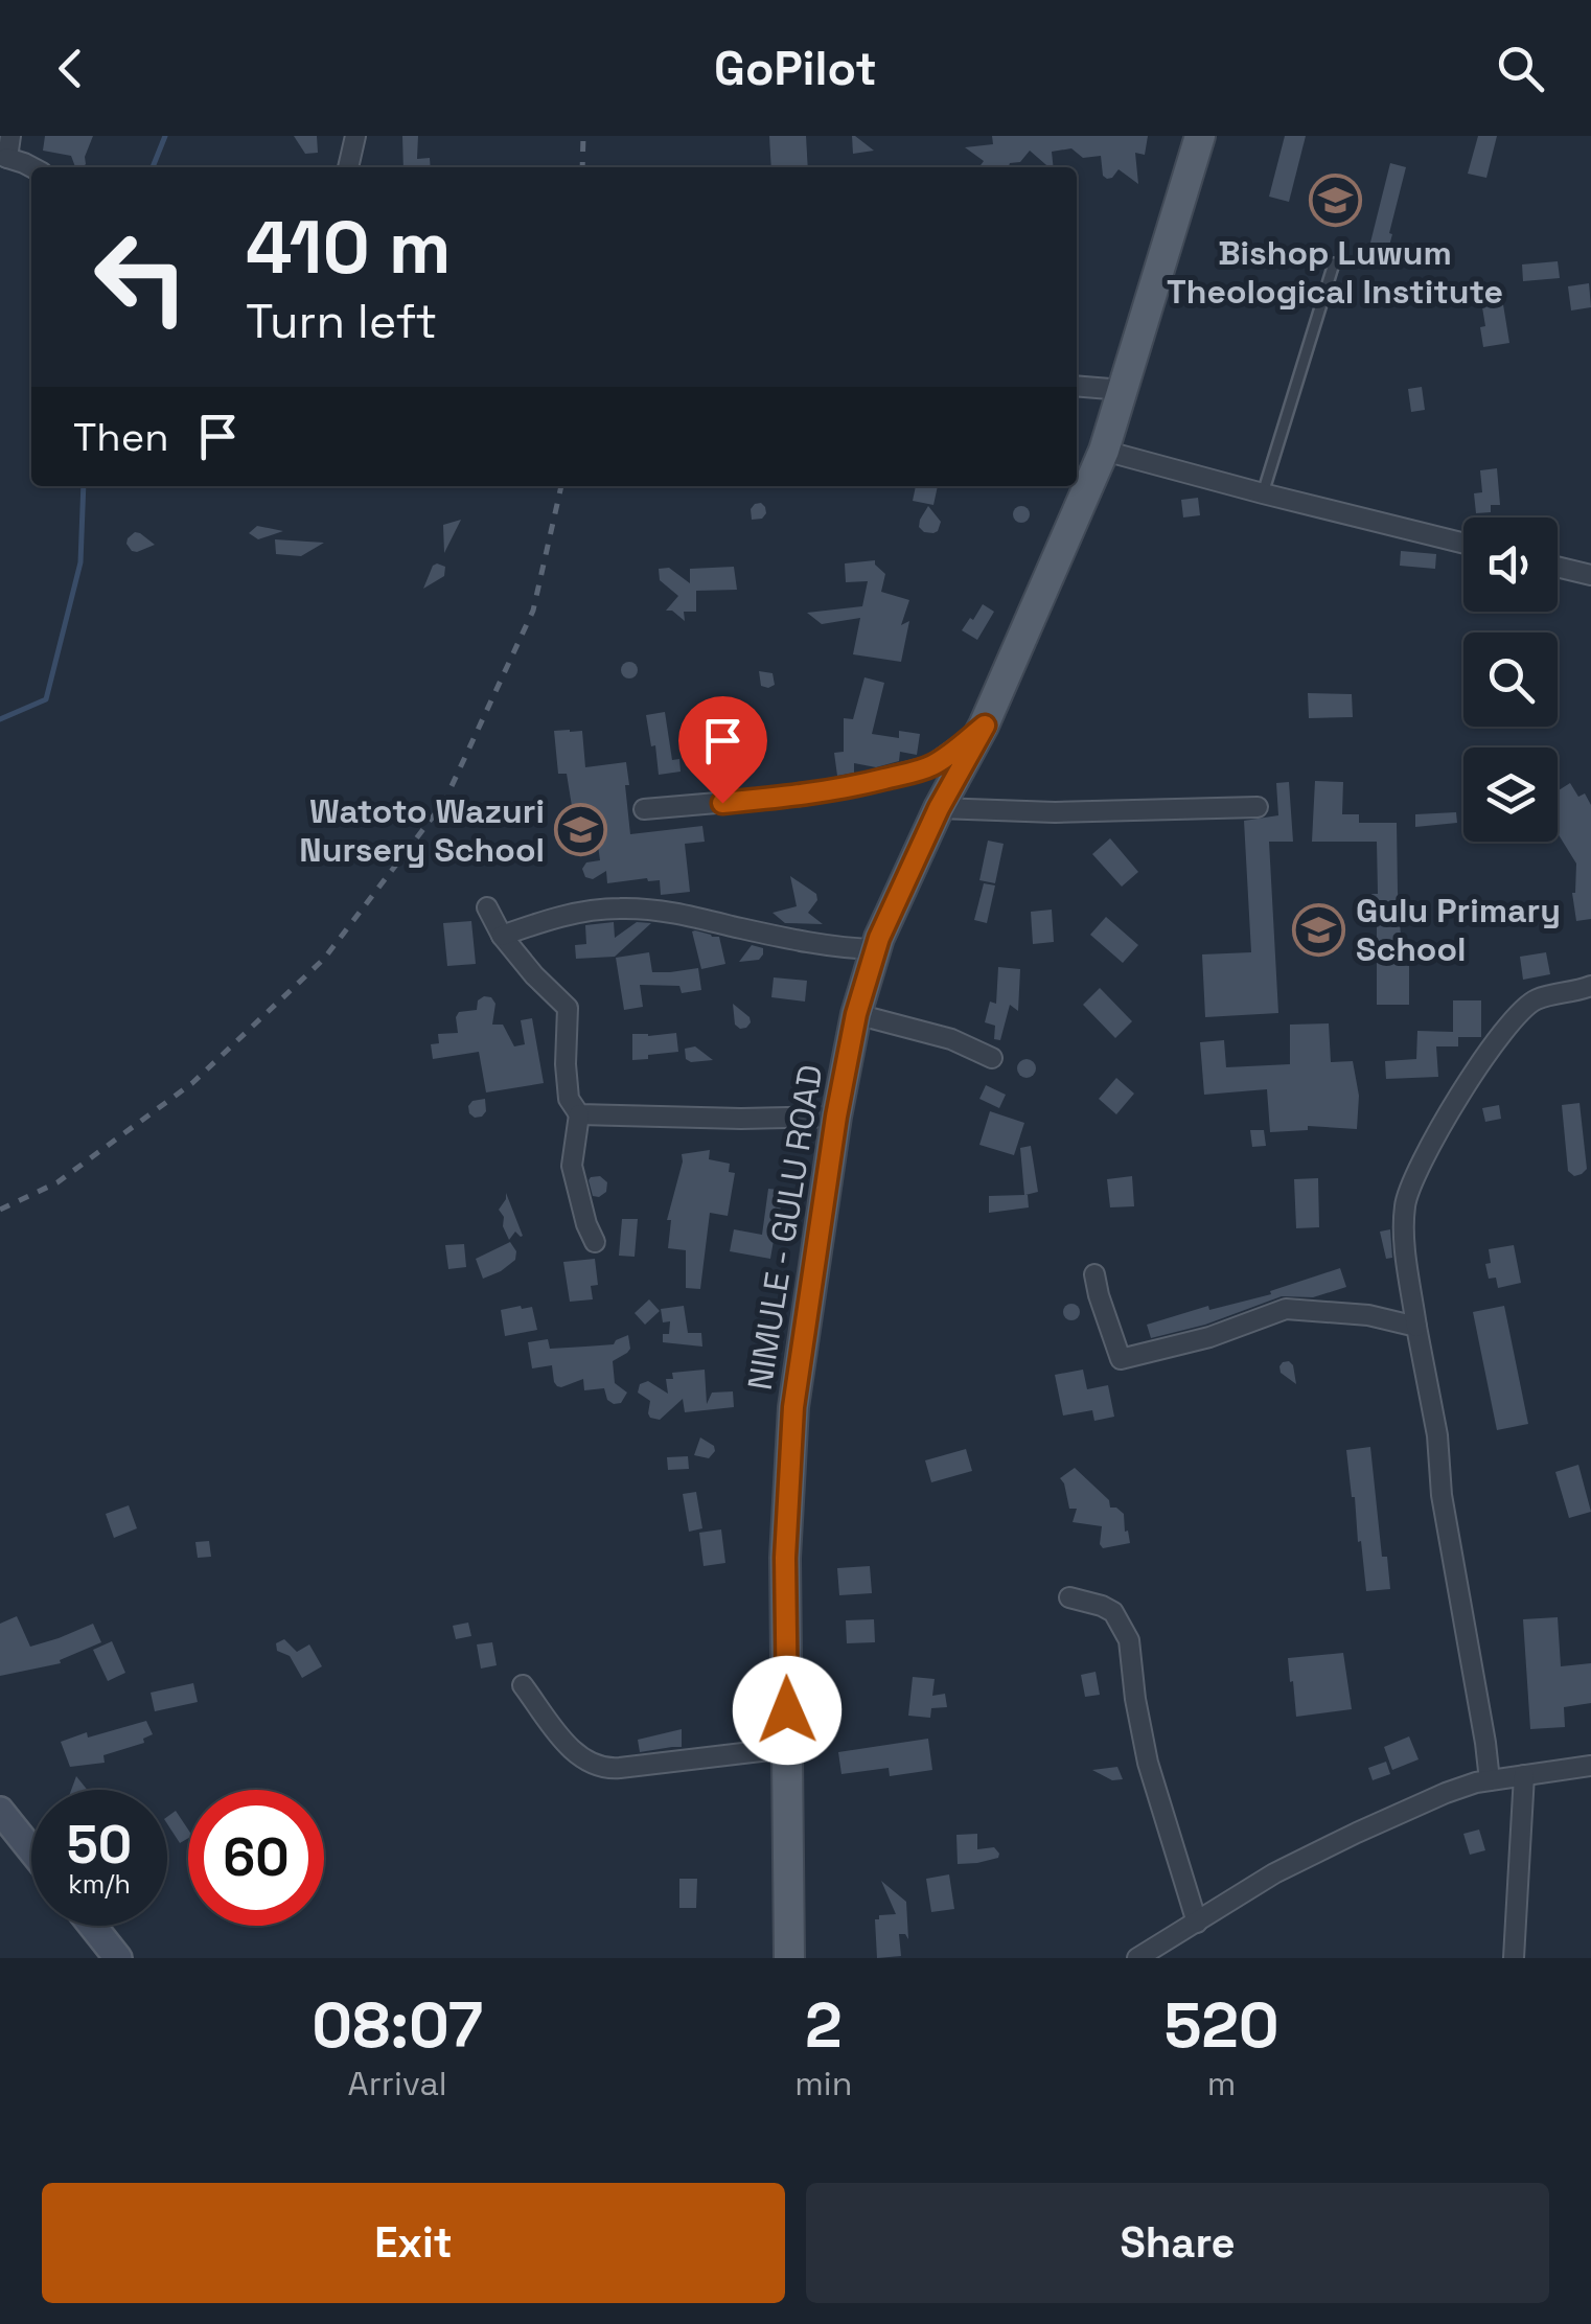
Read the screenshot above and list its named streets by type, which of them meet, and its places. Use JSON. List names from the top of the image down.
{
  "streets": {
    "main road": ["NIMULE - GULU ROAD"]
  },
  "places": {
    "school or university": ["Bishop Luwum Theological Institute", "Watoto Wazuri Nursery School", "Gulu Primary School"]
  },
  "page": {
    "header": "GoPilot",
    "turn": ["410 m", "Turn left"],
    "then": "Then",
    "speed": "50 km/h",
    "limit": "60",
    "eta": [
      "08:07",
      "Arrival",
      "2",
      "min",
      "520",
      "m"
    ],
    "buttons": ["Exit", "Share"]
  }
}
